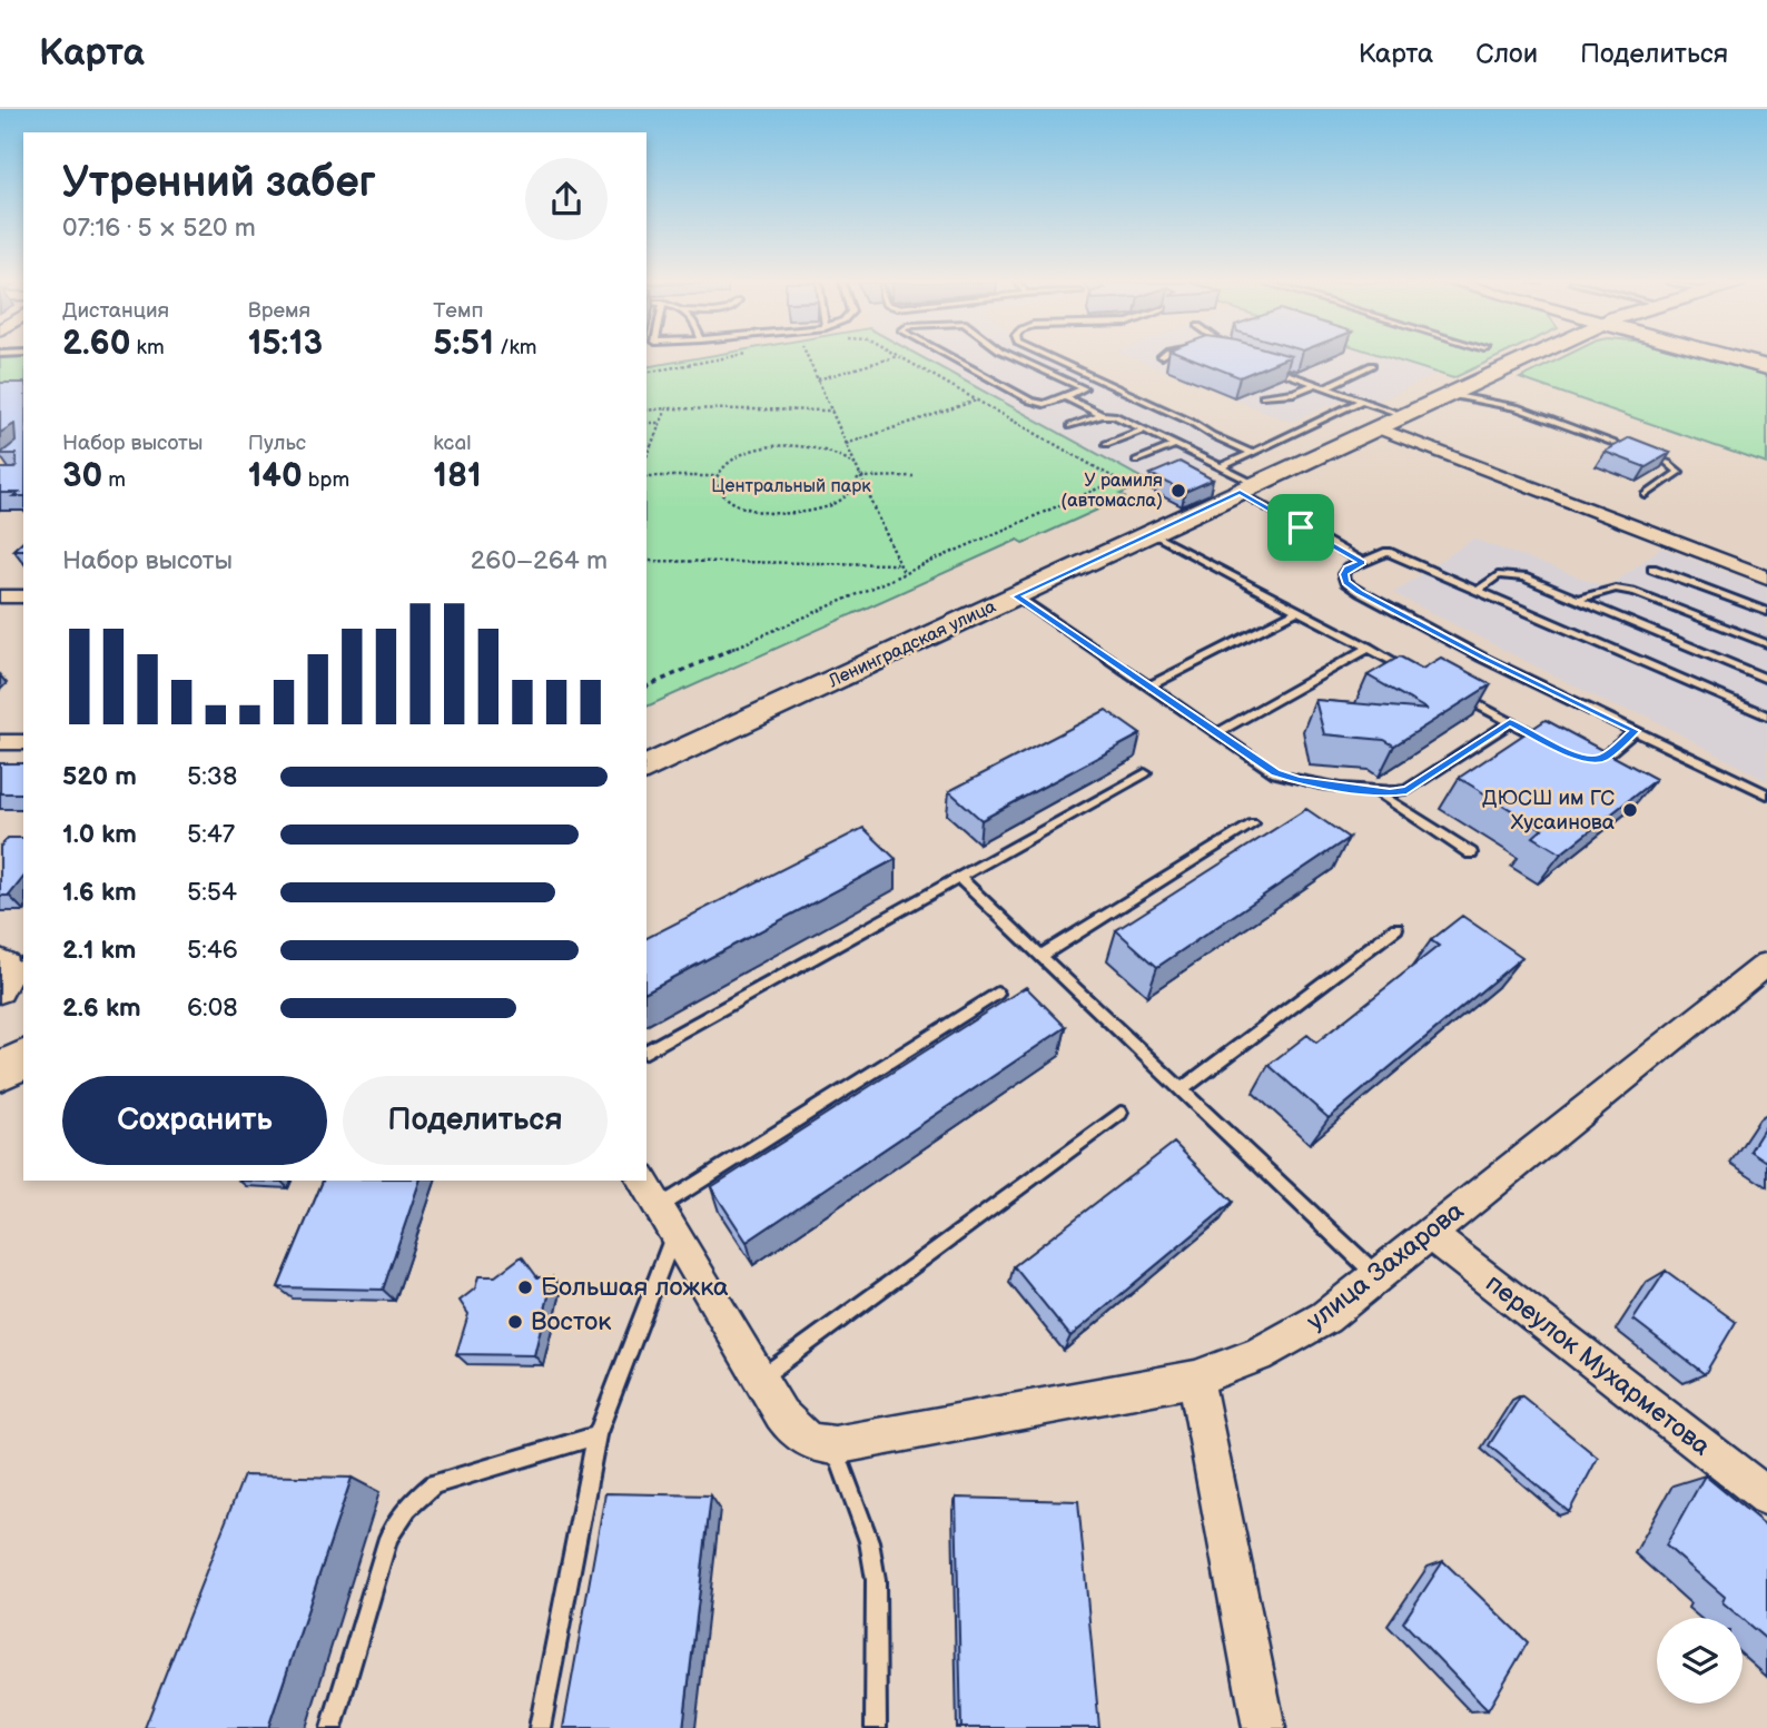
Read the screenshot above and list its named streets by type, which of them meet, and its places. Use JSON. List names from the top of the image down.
{
  "streets": {
    "main road": ["Ленинградская улица"],
    "street": ["улица Захарова", "переулок Мухарметова"]
  },
  "crossings": [
    ["улица Захарова", "переулок Мухарметова"]
  ],
  "parks": ["Центральный парк"],
  "places": [
    "У рамиля (автомасла)",
    "ДЮСШ им ГС Хусаинова",
    "Большая ложка",
    "Восток"
  ],
  "page": {
    "header": "Карта",
    "nav": ["Карта", "Слои", "Поделиться"],
    "heading": ["Утренний забег", "07:16 · 5 × 520 m"],
    "stats": [
      ["Дистанция", "2.60 km"],
      ["Время", "15:13"],
      ["Темп", "5:51 /km"],
      ["Набор высоты", "30 m"],
      ["Пульс", "140 bpm"],
      ["kcal", "181"]
    ],
    "chart": ["Набор высоты", "260–264 m"],
    "list": [
      {
        "name": "520 m",
        "note": "5:38"
      },
      {
        "name": "1.0 km",
        "note": "5:47"
      },
      {
        "name": "1.6 km",
        "note": "5:54"
      },
      {
        "name": "2.1 km",
        "note": "5:46"
      },
      {
        "name": "2.6 km",
        "note": "6:08"
      }
    ],
    "buttons": ["Сохранить", "Поделиться"]
  }
}
